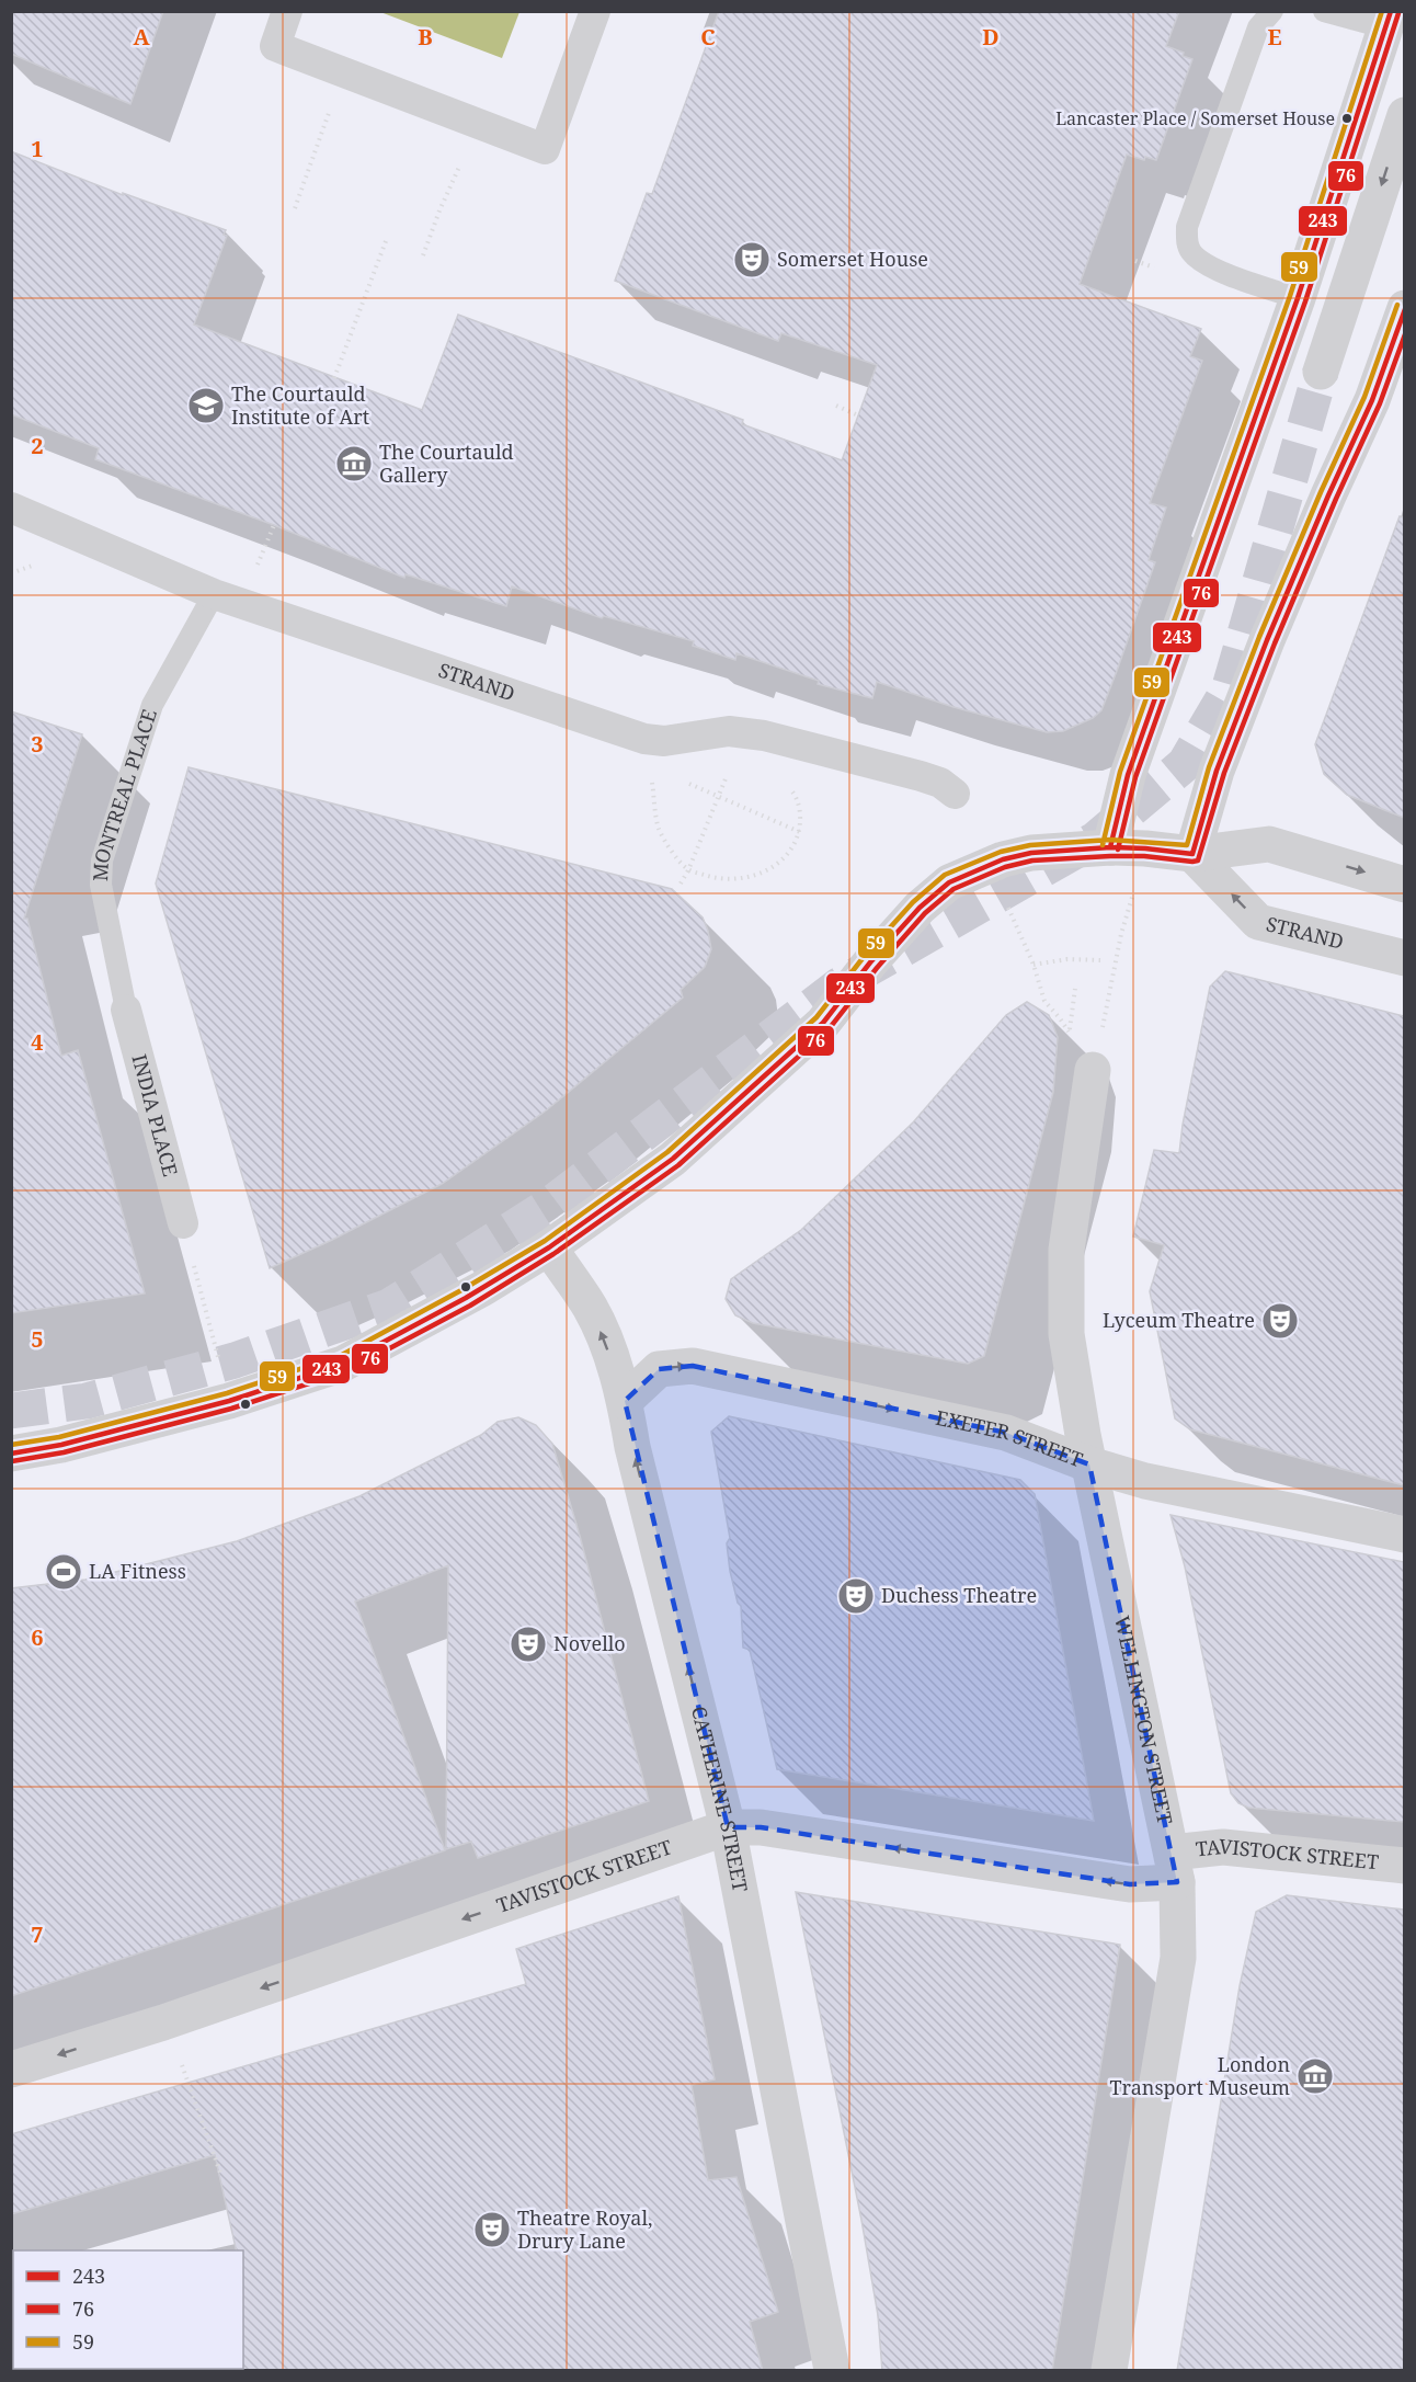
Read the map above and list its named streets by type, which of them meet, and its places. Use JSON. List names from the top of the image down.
{
  "streets": {
    "street": [
      "STRAND",
      "INDIA PLACE",
      "EXETER STREET",
      "WELLINGTON STREET",
      "CATHERINE STREET",
      "TAVISTOCK STREET"
    ],
    "lane": ["MONTREAL PLACE"]
  },
  "crossings": [
    ["STRAND", "MONTREAL PLACE"],
    ["MONTREAL PLACE", "INDIA PLACE"],
    ["EXETER STREET", "WELLINGTON STREET"],
    ["EXETER STREET", "CATHERINE STREET"],
    ["WELLINGTON STREET", "TAVISTOCK STREET"],
    ["CATHERINE STREET", "TAVISTOCK STREET"]
  ],
  "one_way": ["EXETER STREET", "CATHERINE STREET", "TAVISTOCK STREET"],
  "places": {
    "other": ["Lancaster Place / Somerset House"],
    "theatre": [
      "Somerset House",
      "Lyceum Theatre",
      "Duchess Theatre",
      "Novello",
      "Theatre Royal, Drury Lane"
    ],
    "school or university": ["The Courtauld Institute of Art"],
    "museum": ["The Courtauld Gallery", "London Transport Museum"],
    "sports": ["LA Fitness"]
  },
  "lines": ["transit line 243", "transit line 59", "transit line 76"],
  "legend": ["243", "76", "59"],
  "grid": {
    "columns": [
      "A",
      "B",
      "C",
      "D",
      "E"
    ],
    "rows": [
      "1",
      "2",
      "3",
      "4",
      "5",
      "6",
      "7"
    ]
  }
}
